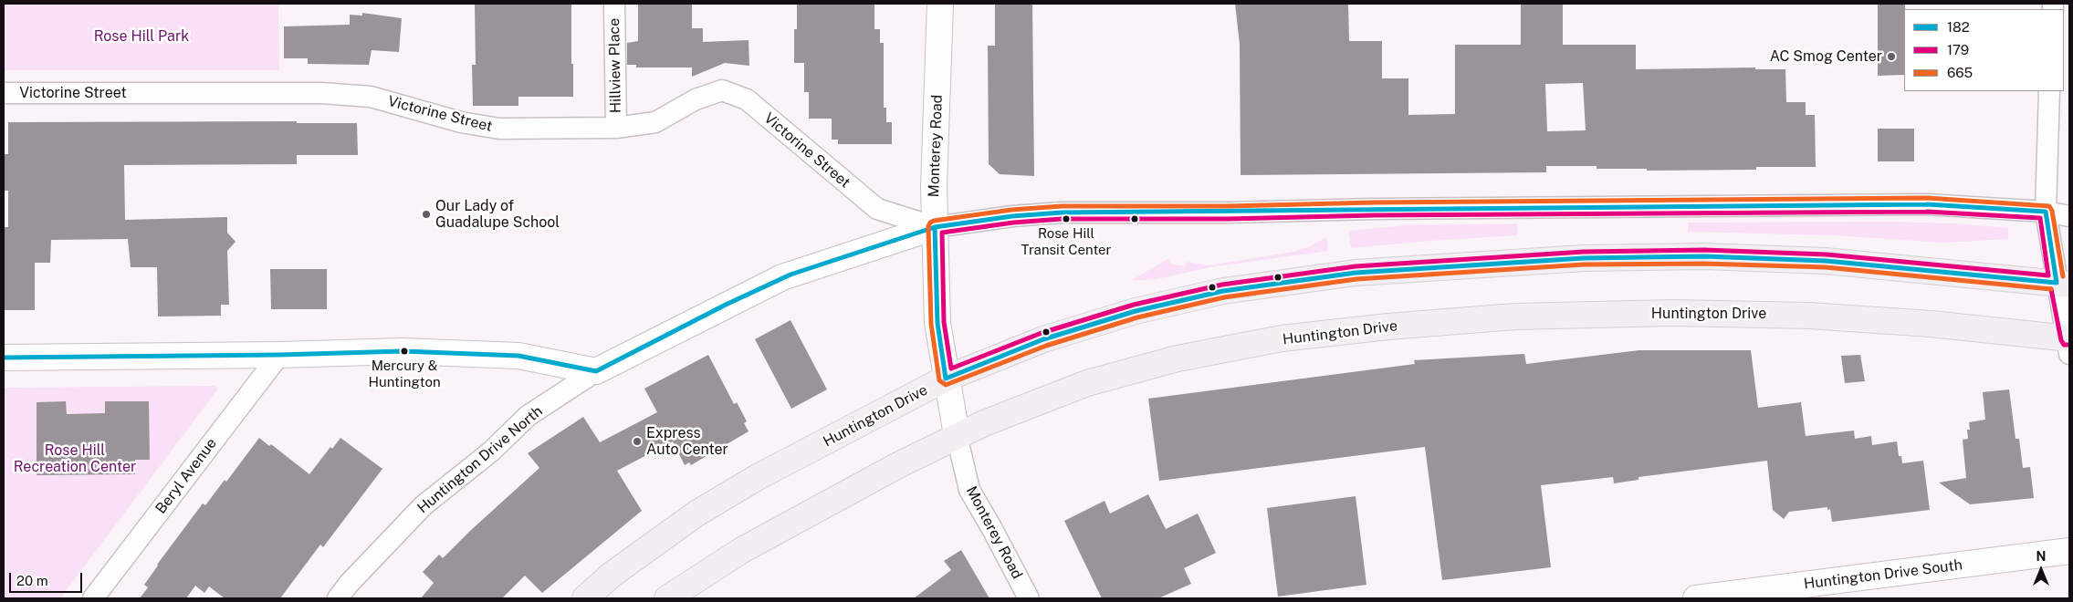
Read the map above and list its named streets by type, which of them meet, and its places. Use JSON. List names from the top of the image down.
{
  "streets": {
    "main road": ["Huntington Drive"],
    "street": [
      "Hillview Place",
      "Victorine Street",
      "Monterey Road",
      "Huntington Drive North",
      "Beryl Avenue",
      "Huntington Drive South"
    ]
  },
  "crossings": [
    ["Hillview Place", "Victorine Street"],
    ["Victorine Street", "Monterey Road"],
    ["Victorine Street", "Huntington Drive North"],
    ["Monterey Road", "Huntington Drive"],
    ["Monterey Road", "Huntington Drive North"]
  ],
  "parks": ["Rose Hill Park", "Rose Hill Recreation Center"],
  "places": [
    "AC Smog Center",
    "Our Lady of Guadalupe School",
    "Rose Hill Transit Center",
    "Mercury & Huntington",
    "Express Auto Center"
  ],
  "lines": ["transit line 665", "transit line 182", "transit line 179"],
  "legend": ["182", "179", "665"],
  "scale_bar": "20 m",
  "north": "top"
}
